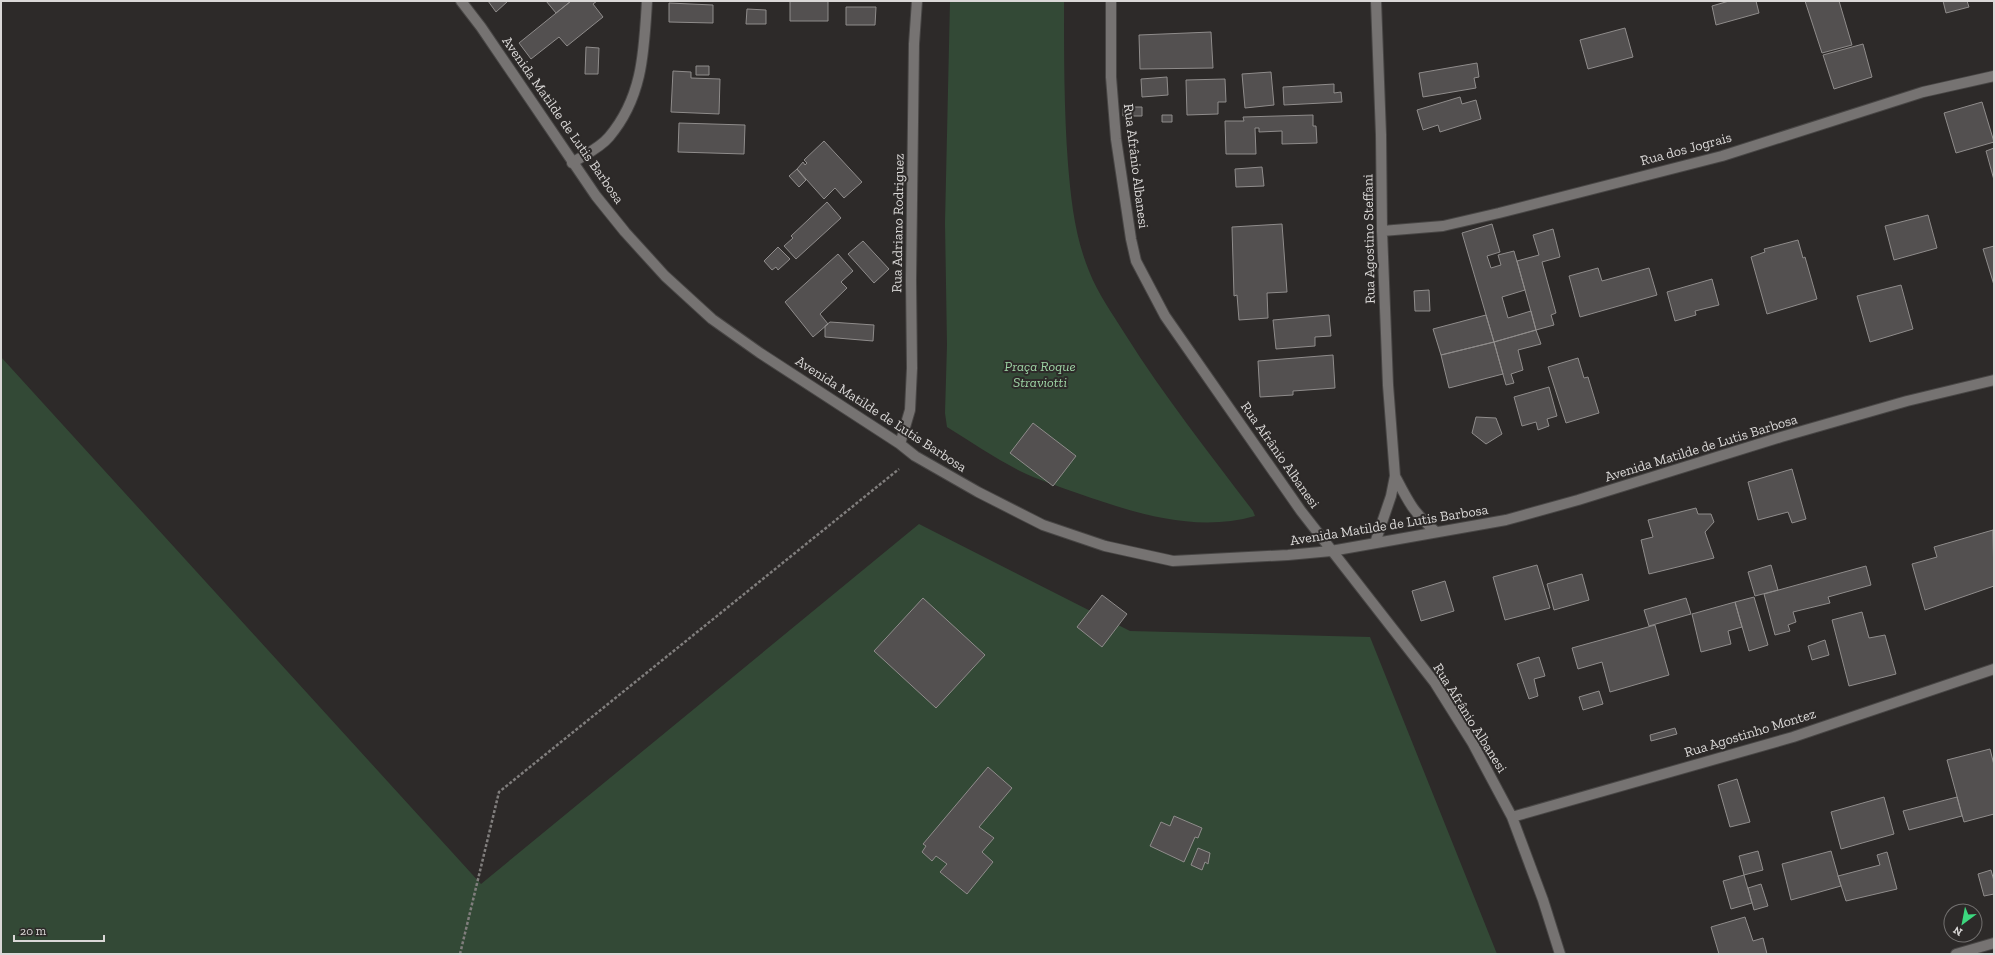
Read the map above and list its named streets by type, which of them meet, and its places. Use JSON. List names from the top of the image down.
{
  "streets": {
    "street": [
      "Avenida Matilde de Lutis Barbosa",
      "Rua dos Jograis",
      "Rua Afrânio Albanesi",
      "Rua Adriano Rodriguez",
      "Rua Agostino Steffani",
      "Rua Agostinho Montez"
    ]
  },
  "crossings": [
    ["Avenida Matilde de Lutis Barbosa", "Rua Afrânio Albanesi"],
    ["Avenida Matilde de Lutis Barbosa", "Rua Adriano Rodriguez"],
    ["Avenida Matilde de Lutis Barbosa", "Rua Agostino Steffani"],
    ["Rua dos Jograis", "Rua Agostino Steffani"],
    ["Rua Afrânio Albanesi", "Rua Agostinho Montez"]
  ],
  "parks": ["Praça Roque Straviotti"],
  "scale_bar": "20 m",
  "north": "bottom left"
}
